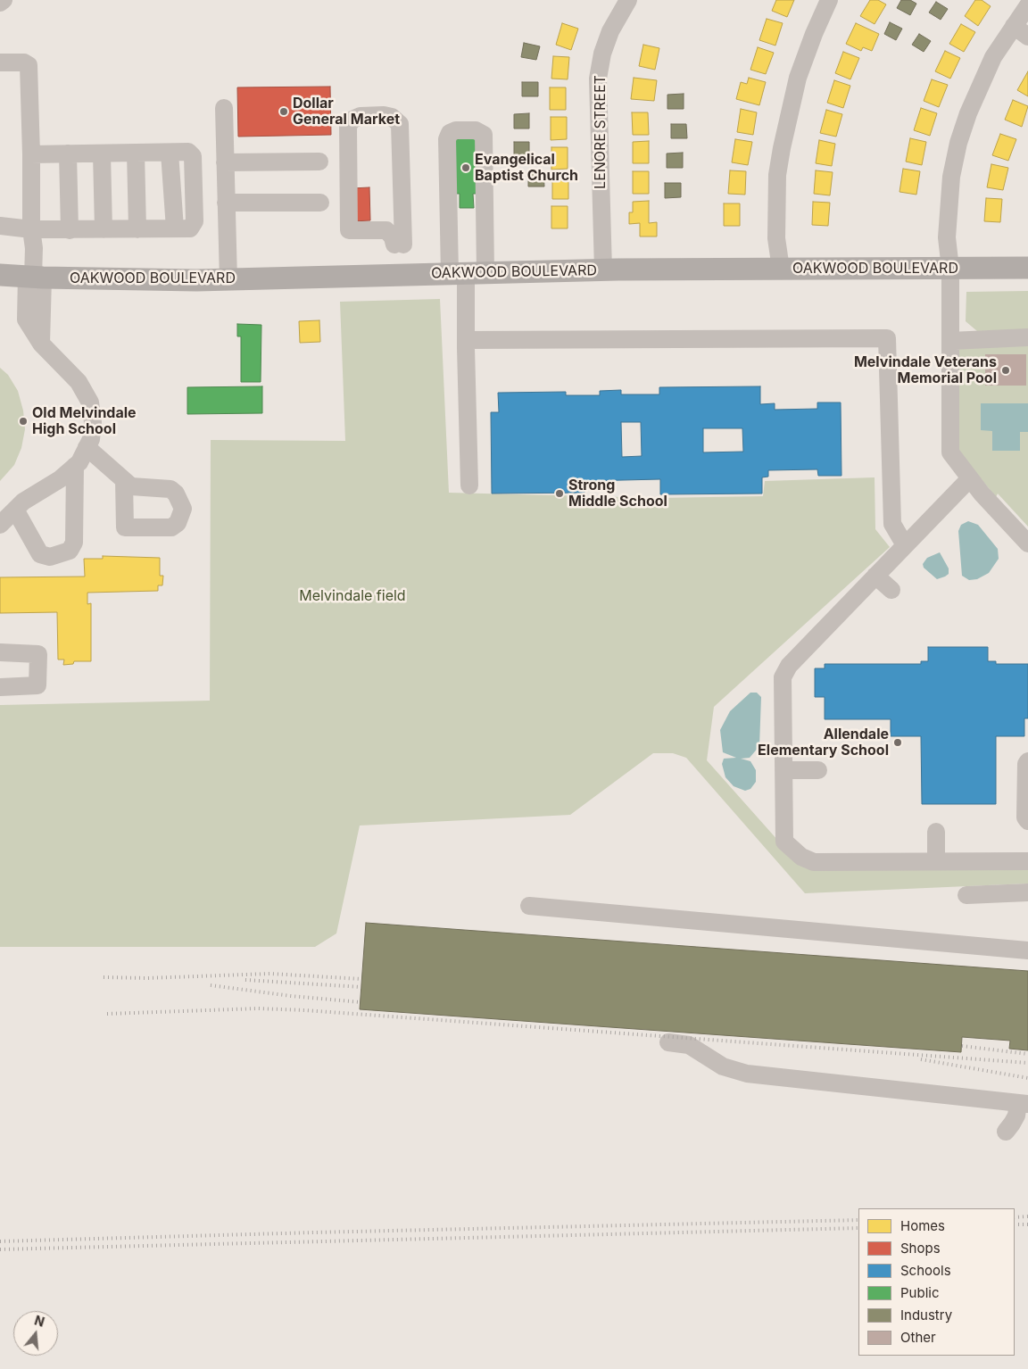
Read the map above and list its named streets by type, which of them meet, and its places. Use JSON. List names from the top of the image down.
{
  "streets": {
    "main road": ["OAKWOOD BOULEVARD"],
    "street": ["LENORE STREET"]
  },
  "crossings": [
    ["LENORE STREET", "OAKWOOD BOULEVARD"]
  ],
  "parks": ["Melvindale field"],
  "places": [
    "Dollar General Market",
    "Evangelical Baptist Church",
    "Melvindale Veterans Memorial Pool",
    "Old Melvindale High School",
    "Strong Middle School",
    "Allendale Elementary School"
  ],
  "legend": [
    "Homes",
    "Shops",
    "Schools",
    "Public",
    "Industry",
    "Other"
  ],
  "north": "top"
}
